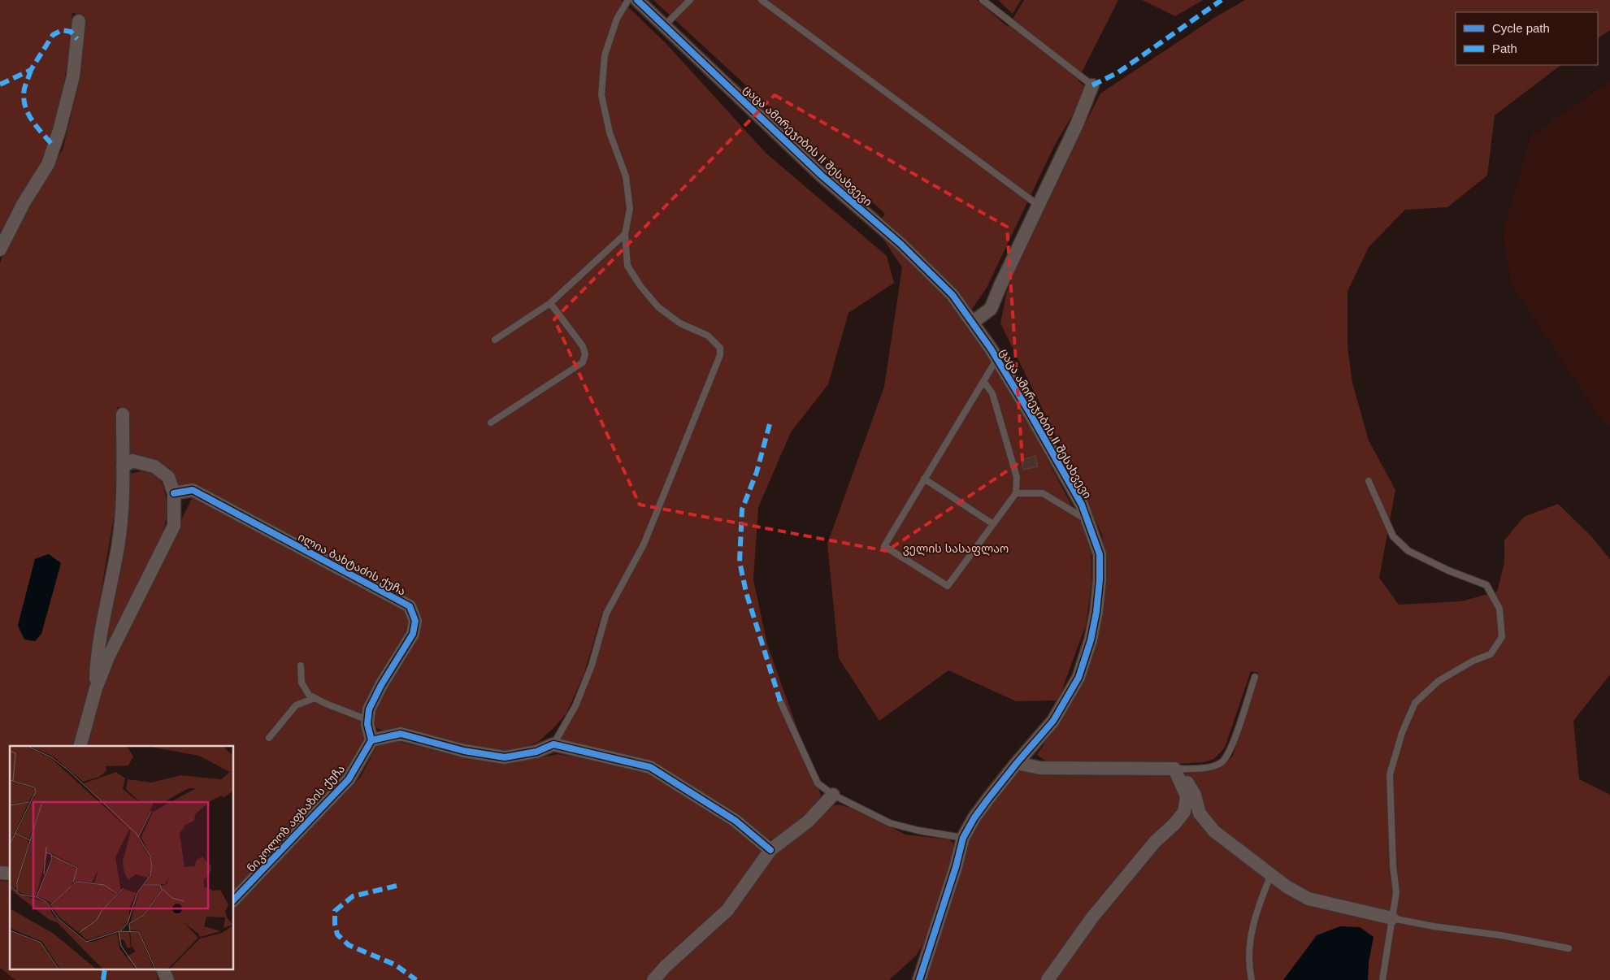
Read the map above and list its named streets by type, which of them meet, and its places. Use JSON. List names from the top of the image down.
{
  "streets": {
    "street": ["ცაცა ამირეჯიბის II შესახვევი", "ილია ბახტაძის ქუჩა", "ნიკოლოზ აფხაზის ქუჩა"]
  },
  "crossings": [
    ["ილია ბახტაძის ქუჩა", "ნიკოლოზ აფხაზის ქუჩა"]
  ],
  "parks": ["ველის სასაფლაო"],
  "legend": ["Cycle path", "Path"]
}
